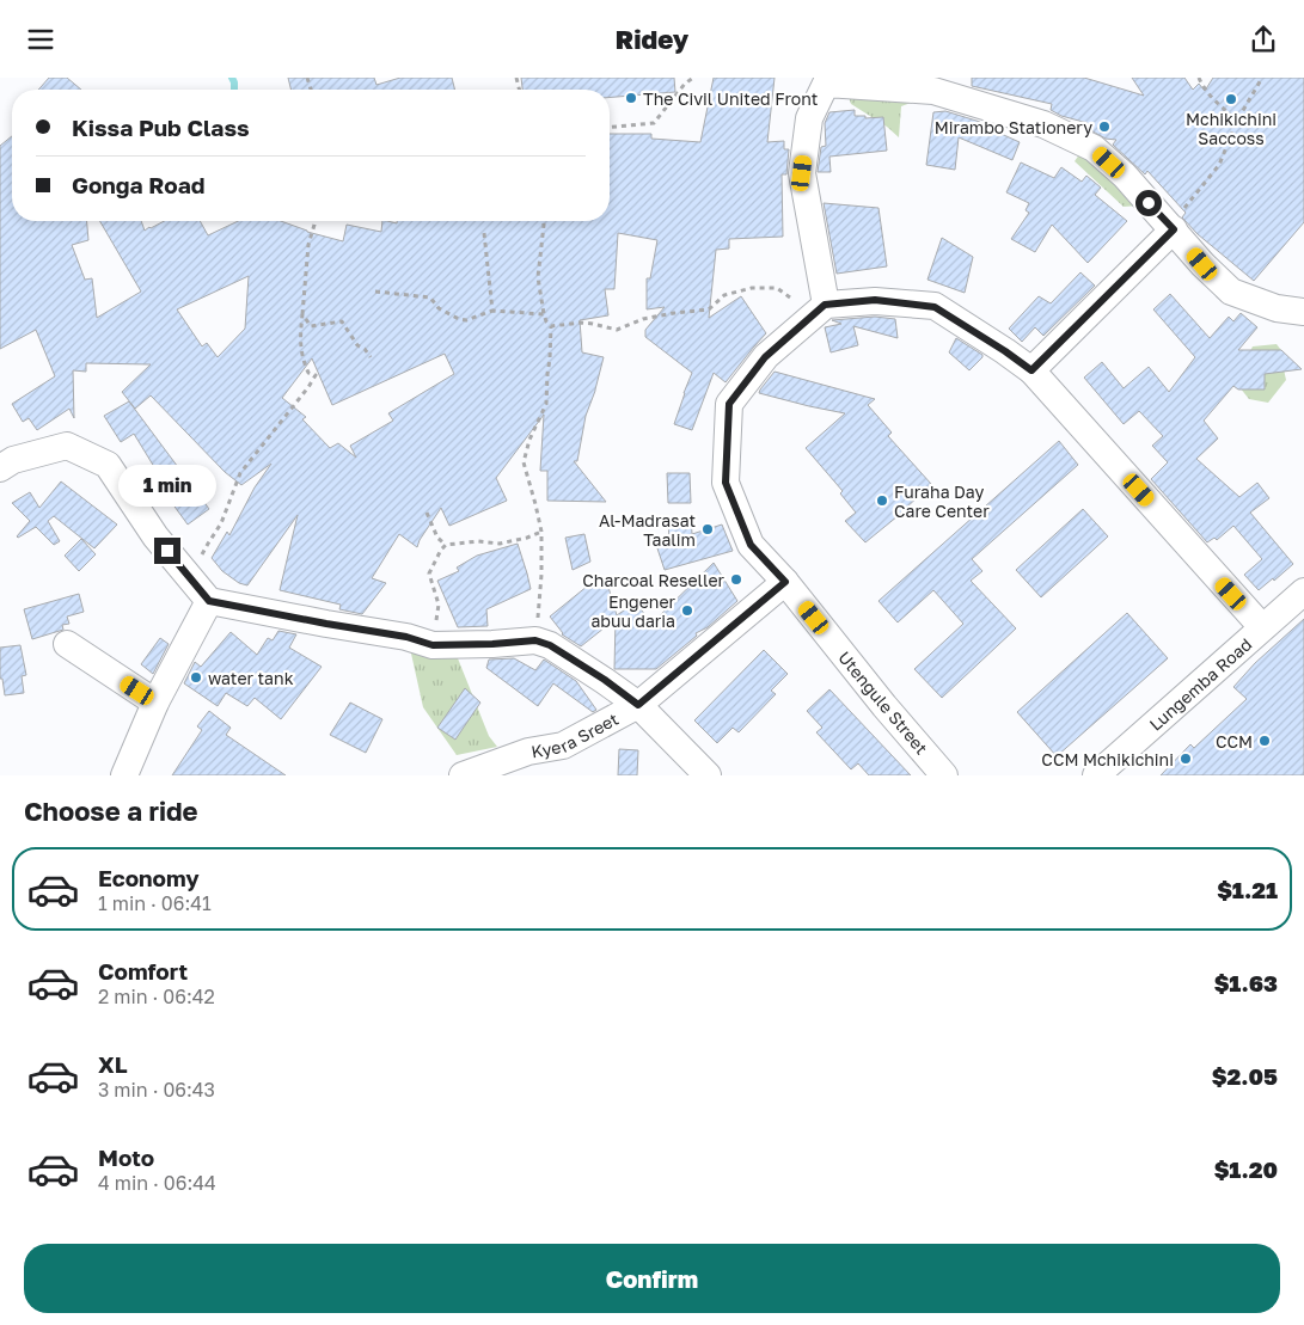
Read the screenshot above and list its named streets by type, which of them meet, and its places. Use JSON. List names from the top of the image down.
{
  "streets": {
    "street": ["Lungemba Road", "Utengule Street", "Kyera Sreet"]
  },
  "crossings": [
    ["Utengule Street", "Kyera Sreet"]
  ],
  "places": [
    "The Civil United Front",
    "Mchikichini Saccoss",
    "Mirambo Stationery",
    "Furaha Day Care Center",
    "Al-Madrasat Taalim",
    "Charcoal Reseller",
    "Engener abuu daria",
    "water tank",
    "CCM",
    "CCM Mchikichini"
  ],
  "page": {
    "header": "Ridey",
    "banner": ["Kissa Pub Class", "Gonga Road"],
    "bubble": "1 min",
    "heading": "Choose a ride",
    "list": [
      {
        "name": "Economy",
        "note": "1 min · 06:41",
        "value": "$1.21"
      },
      {
        "name": "Comfort",
        "note": "2 min · 06:42",
        "value": "$1.63"
      },
      {
        "name": "XL",
        "note": "3 min · 06:43",
        "value": "$2.05"
      },
      {
        "name": "Moto",
        "note": "4 min · 06:44",
        "value": "$1.20"
      }
    ],
    "buttons": "Confirm"
  }
}
